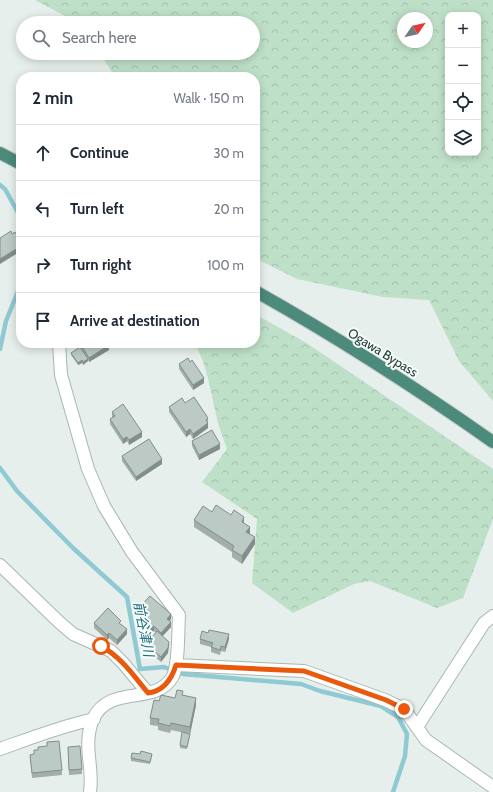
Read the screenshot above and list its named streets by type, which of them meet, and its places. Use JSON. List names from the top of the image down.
{
  "streets": {
    "highway": ["Ogawa Bypass"]
  },
  "water": ["前谷津川"],
  "north": "top right",
  "page": {
    "map_buttons": ["+", "−"],
    "search": "Search here",
    "heading": ["2 min", "Walk · 150 m"],
    "list": [
      ["Continue", "30 m"],
      ["Turn left", "20 m"],
      ["Turn right", "100 m"],
      "Arrive at destination"
    ]
  }
}
